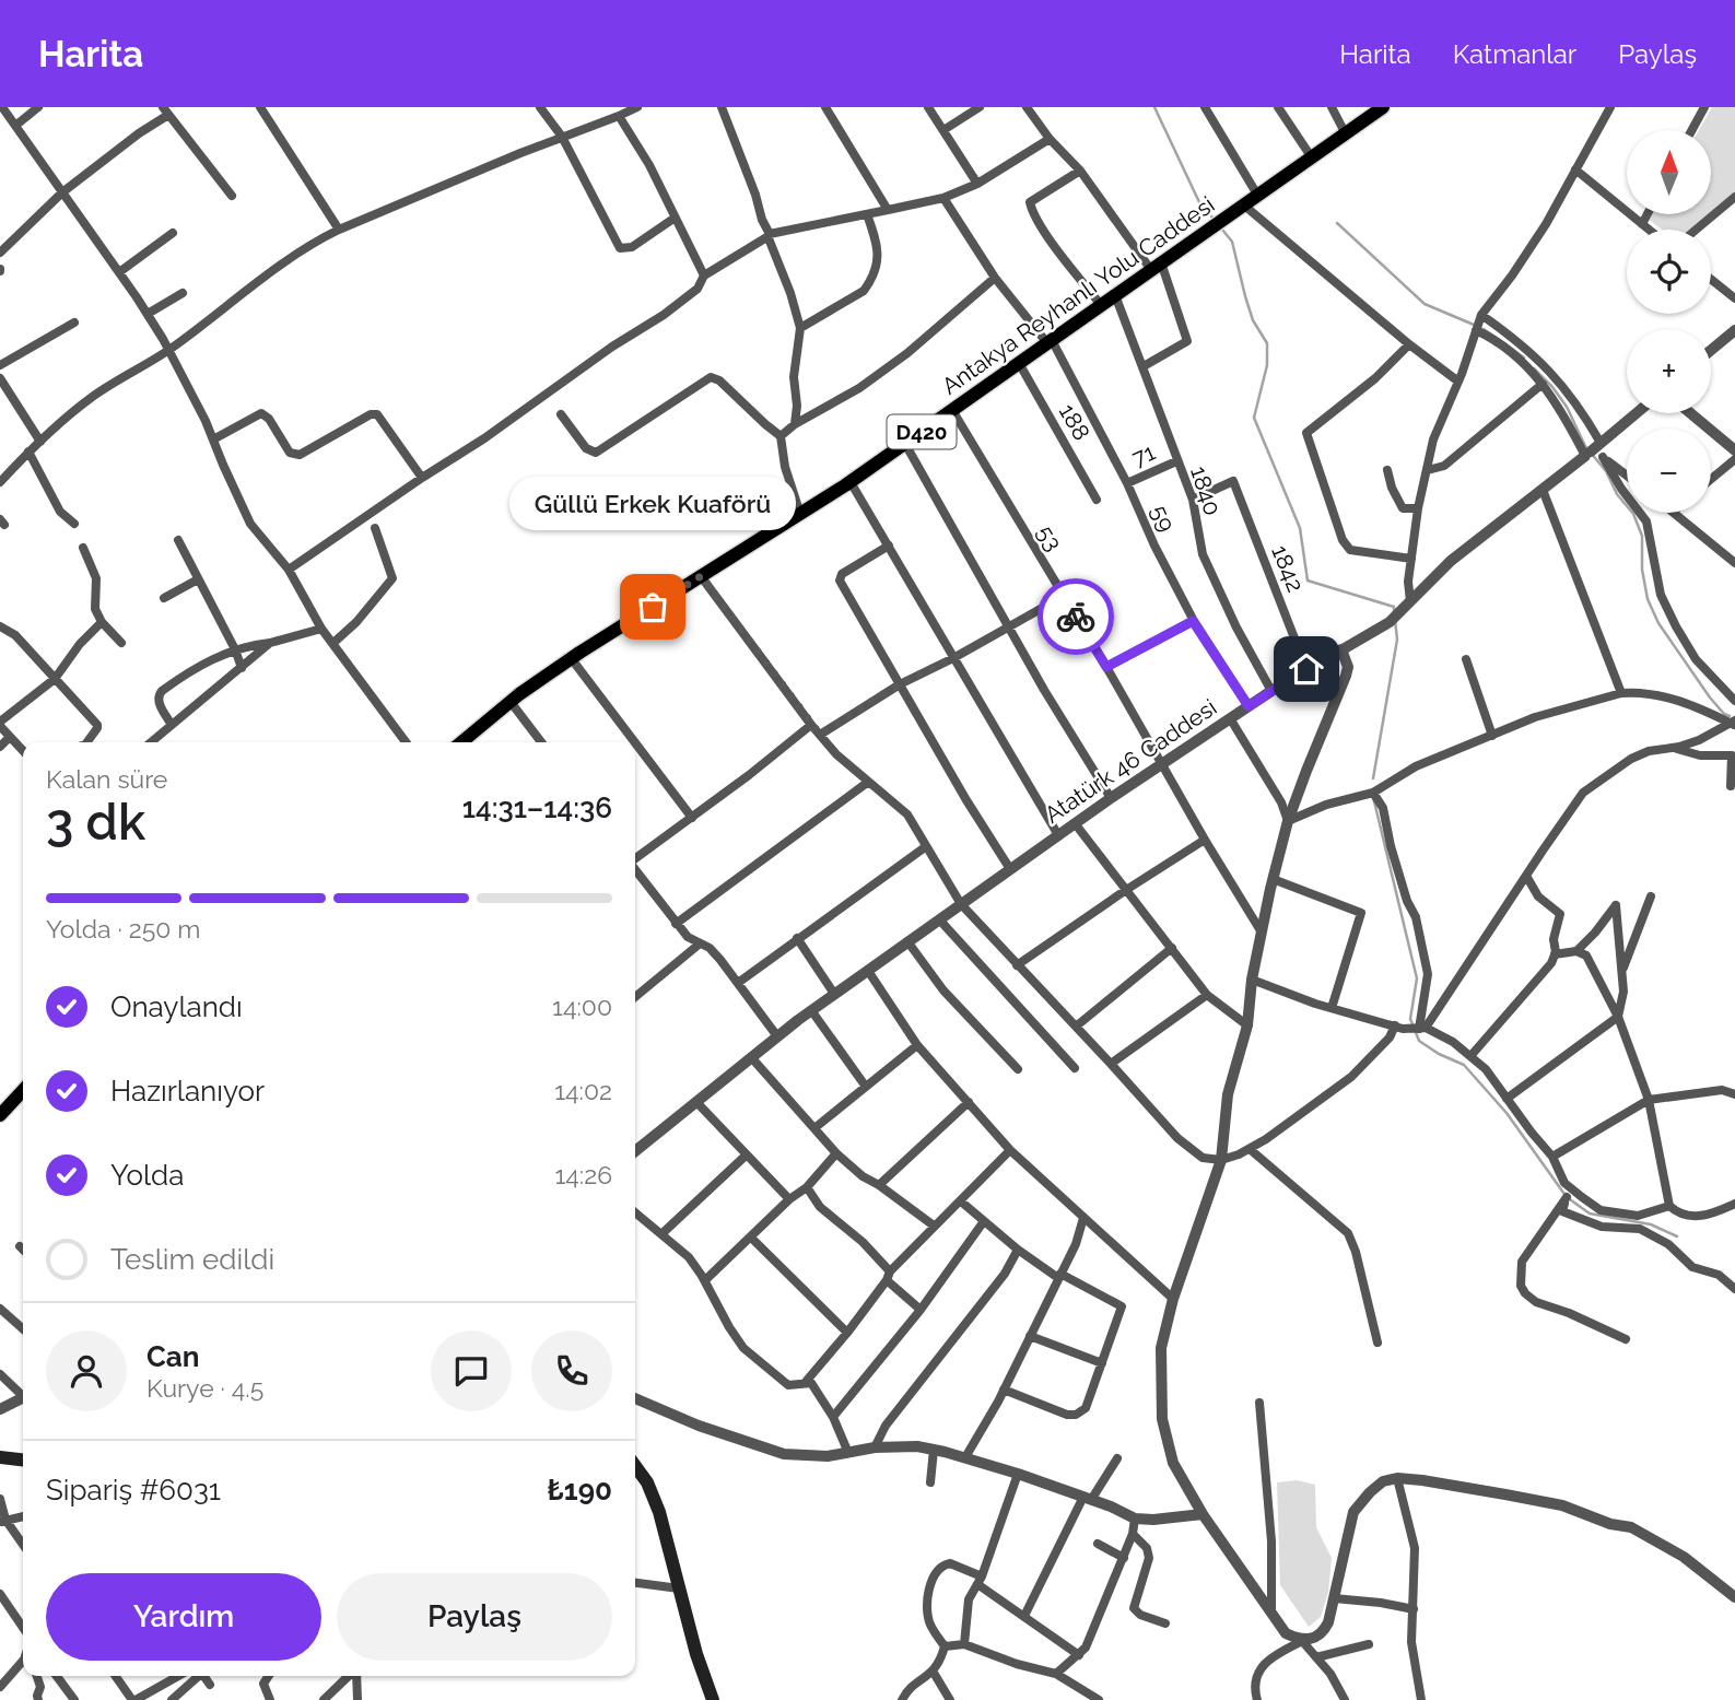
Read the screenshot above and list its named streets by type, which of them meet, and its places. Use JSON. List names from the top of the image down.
{
  "streets": {
    "main road": ["Antakya Reyhanlı Yolu Caddesi", "D420"],
    "street": [
      "188",
      "71",
      "1840",
      "59",
      "53",
      "1842",
      "Atatürk 46 Caddesi"
    ]
  },
  "crossings": [
    ["Antakya Reyhanlı Yolu Caddesi", "188"],
    ["Antakya Reyhanlı Yolu Caddesi", "1840"],
    ["Antakya Reyhanlı Yolu Caddesi", "59"],
    ["Antakya Reyhanlı Yolu Caddesi", "53"],
    ["71", "1840"],
    ["71", "59"],
    ["1840", "1842"],
    ["1840", "Atatürk 46 Caddesi"],
    ["59", "Atatürk 46 Caddesi"],
    ["53", "Atatürk 46 Caddesi"],
    ["1842", "Atatürk 46 Caddesi"]
  ],
  "places": ["Güllü Erkek Kuaförü"],
  "north": "top",
  "page": {
    "header": "Harita",
    "nav": ["Harita", "Katmanlar", "Paylaş"],
    "map_buttons": ["+", "−"],
    "bubble": "Güllü Erkek Kuaförü",
    "heading": ["3 dk", "Kalan süre", "14:31–14:36"],
    "panel": [
      "Can",
      "Kurye · 4.5",
      "Sipariş #6031",
      "₺190"
    ],
    "bar": "Yolda · 250 m",
    "list": [
      ["Onaylandı", "14:00"],
      ["Hazırlanıyor", "14:02"],
      ["Yolda", "14:26"],
      "Teslim edildi"
    ],
    "buttons": ["Yardım", "Paylaş"]
  }
}
